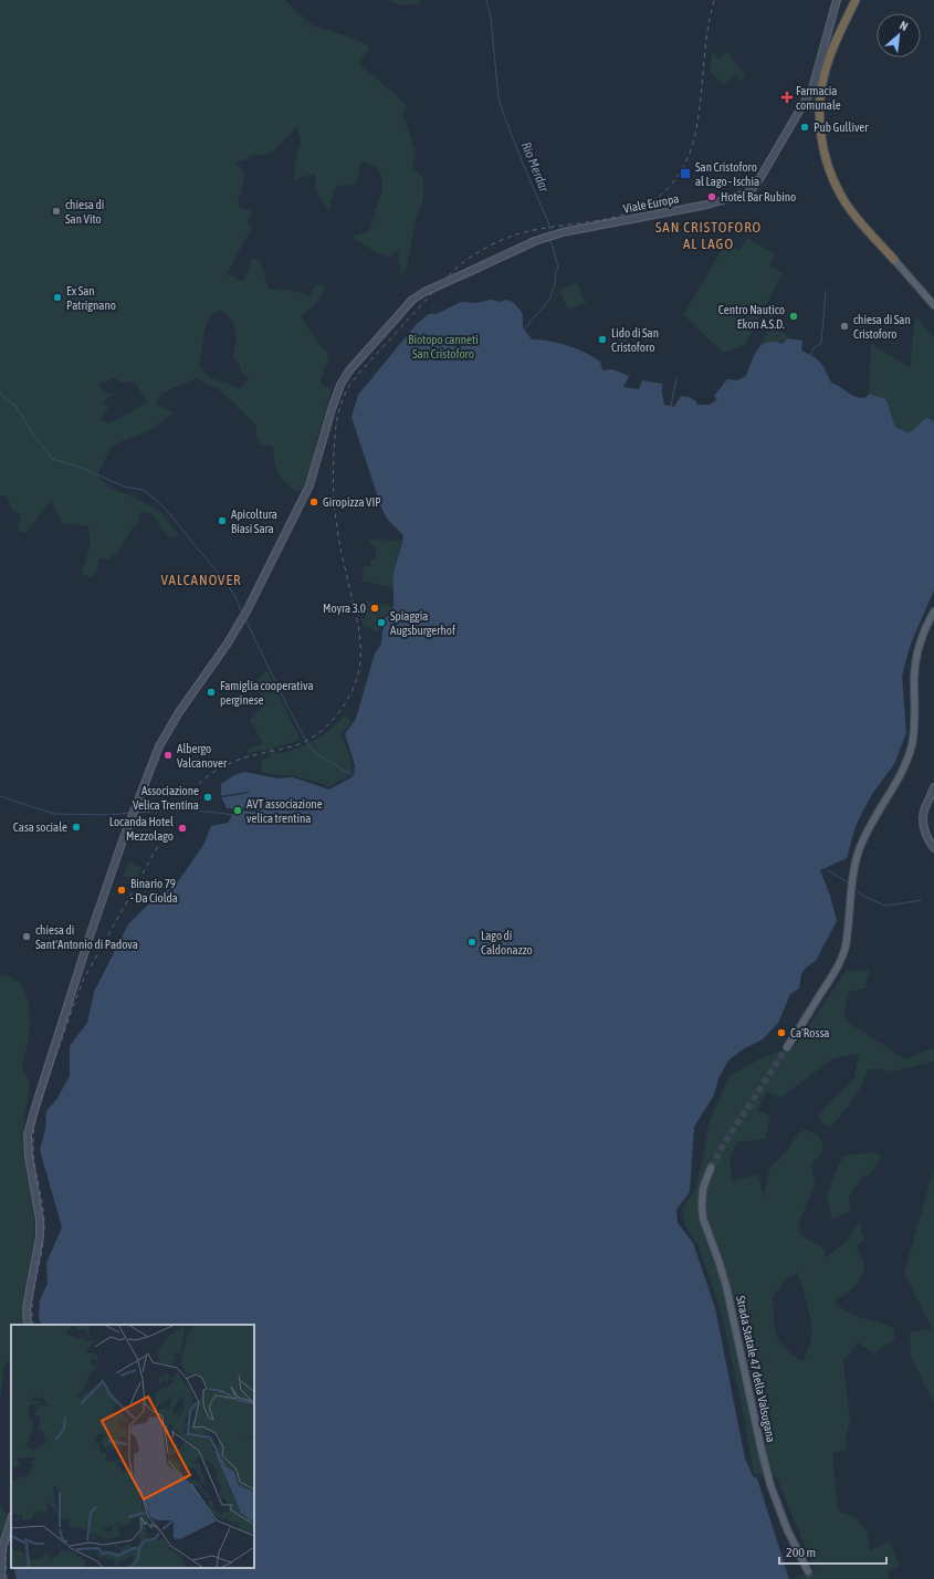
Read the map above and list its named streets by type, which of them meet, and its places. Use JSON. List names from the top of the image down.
{
  "streets": {
    "main road": ["Viale Europa", "Strada Statale 47 della Valsugana"]
  },
  "districts": ["SAN CRISTOFORO AL LAGO", "VALCANOVER"],
  "water": ["Rio Merdar"],
  "parks": ["Biotopo canneti San Cristoforo"],
  "places": {
    "health": ["Farmacia comunale"],
    "other": [
      "Pub Gulliver",
      "Hotel Bar Rubino",
      "chiesa di San Vito",
      "Ex San Patrignano",
      "Centro Nautico Ekon A.S.D.",
      "chiesa di San Cristoforo",
      "Lido di San Cristoforo",
      "Giropizza VIP",
      "Apicoltura Biasi Sara",
      "Moyra 3.0",
      "Spiaggia Augsburgerhof",
      "Famiglia cooperativa perginese",
      "Albergo Valcanover",
      "Associazione Velica Trentina",
      "AVT associazione velica trentina",
      "Casa sociale",
      "Locanda Hotel Mezzolago",
      "Binario 79 - Da Ciolda",
      "chiesa di Sant'Antonio di Padova",
      "Lago di Caldonazzo",
      "Ca'Rossa"
    ],
    "transit": ["San Cristoforo al Lago - Ischia"]
  },
  "scale_bar": "200 m",
  "north": "top right"
}
